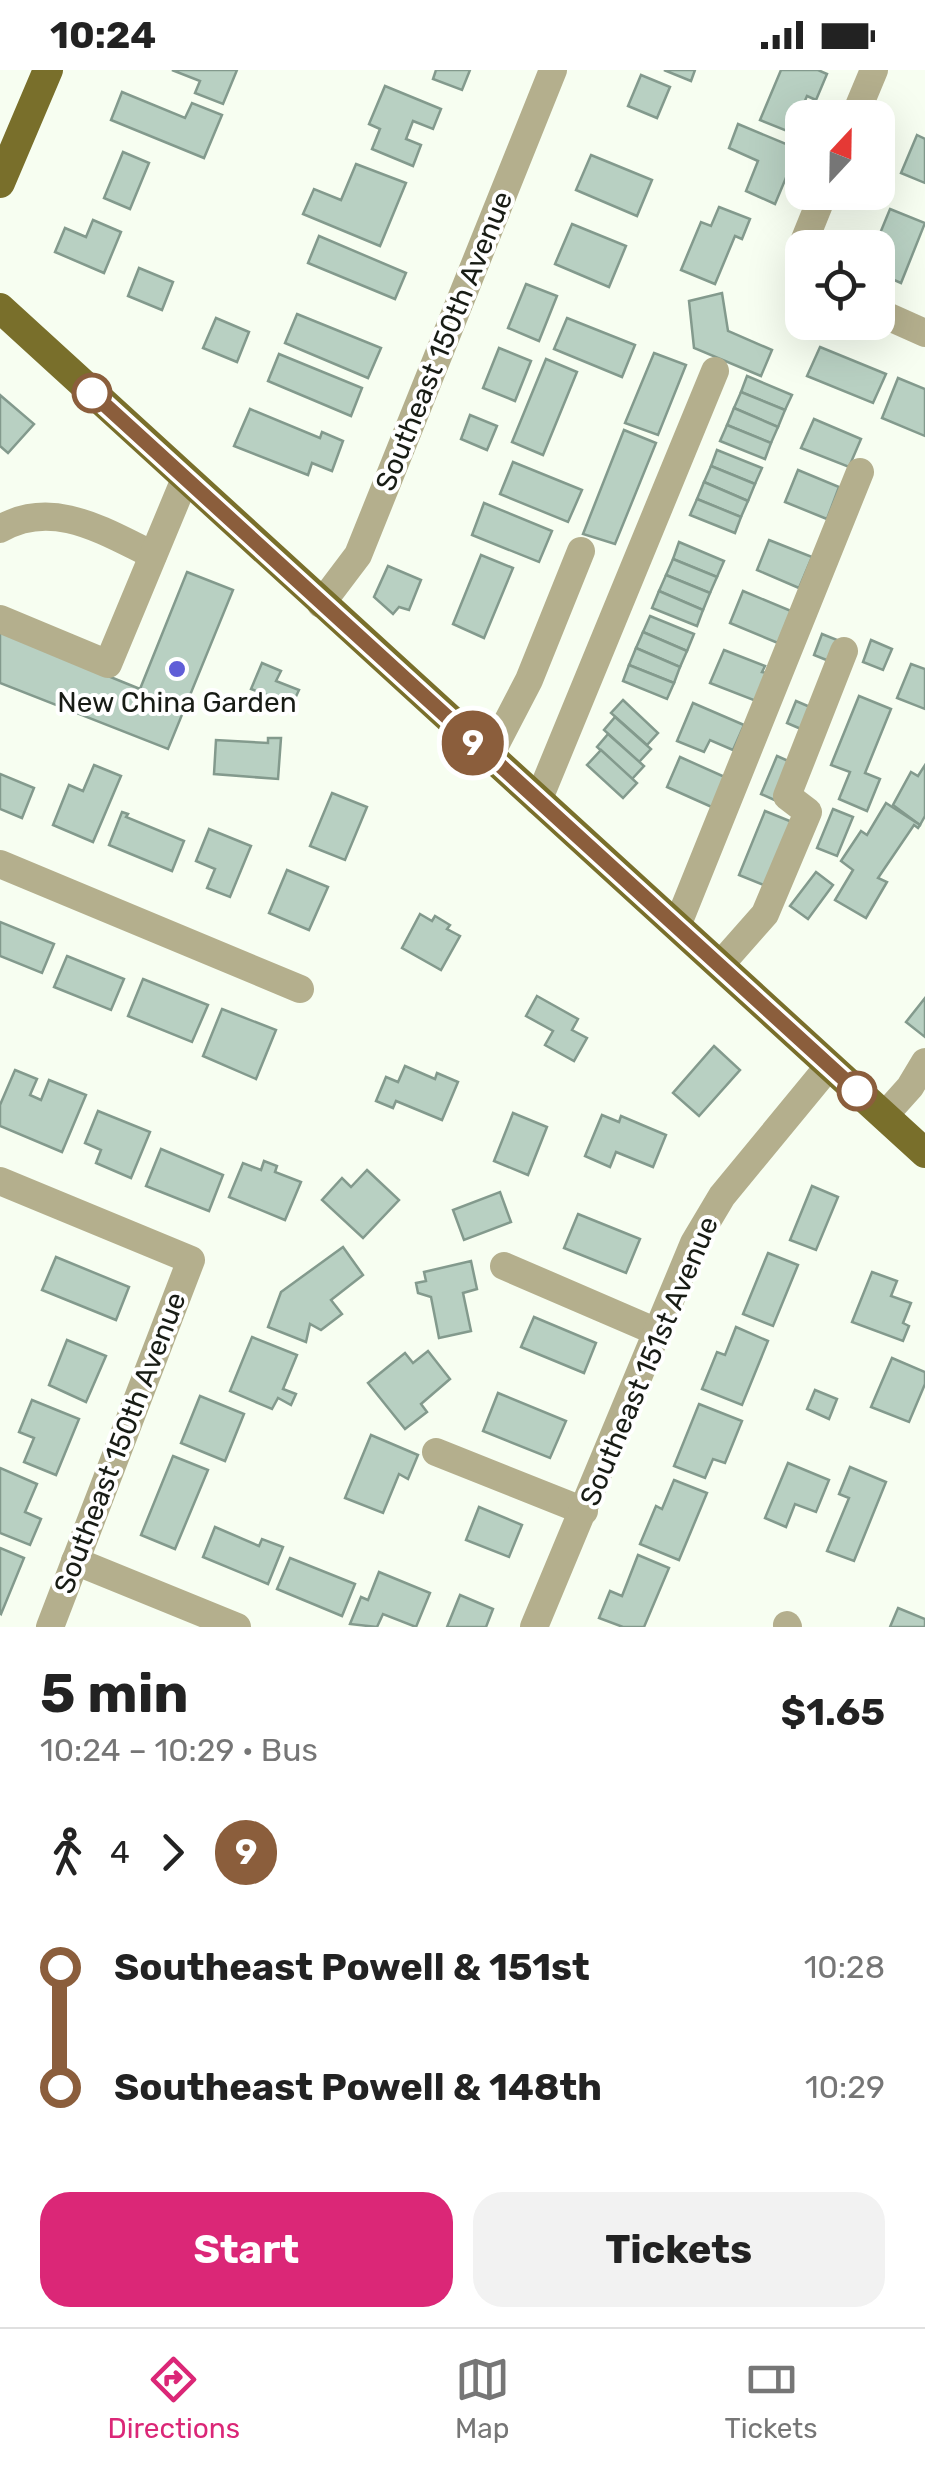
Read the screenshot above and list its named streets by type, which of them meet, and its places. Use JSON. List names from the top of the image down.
{
  "streets": {
    "street": ["Southeast 150th Avenue", "Southeast 151st Avenue"]
  },
  "places": ["New China Garden"],
  "lines": ["bus line 9"],
  "north": "top",
  "page": {
    "status": "10:24",
    "on_map": "9",
    "heading": ["5 min", "10:24 – 10:29 · Bus", "$1.65"],
    "legs": ["4", "9"],
    "list": [
      {
        "name": "Southeast Powell & 151st",
        "value": "10:28"
      },
      {
        "name": "Southeast Powell & 148th",
        "value": "10:29"
      }
    ],
    "buttons": ["Start", "Tickets"],
    "tabs": ["Directions", "Map", "Tickets"]
  }
}
